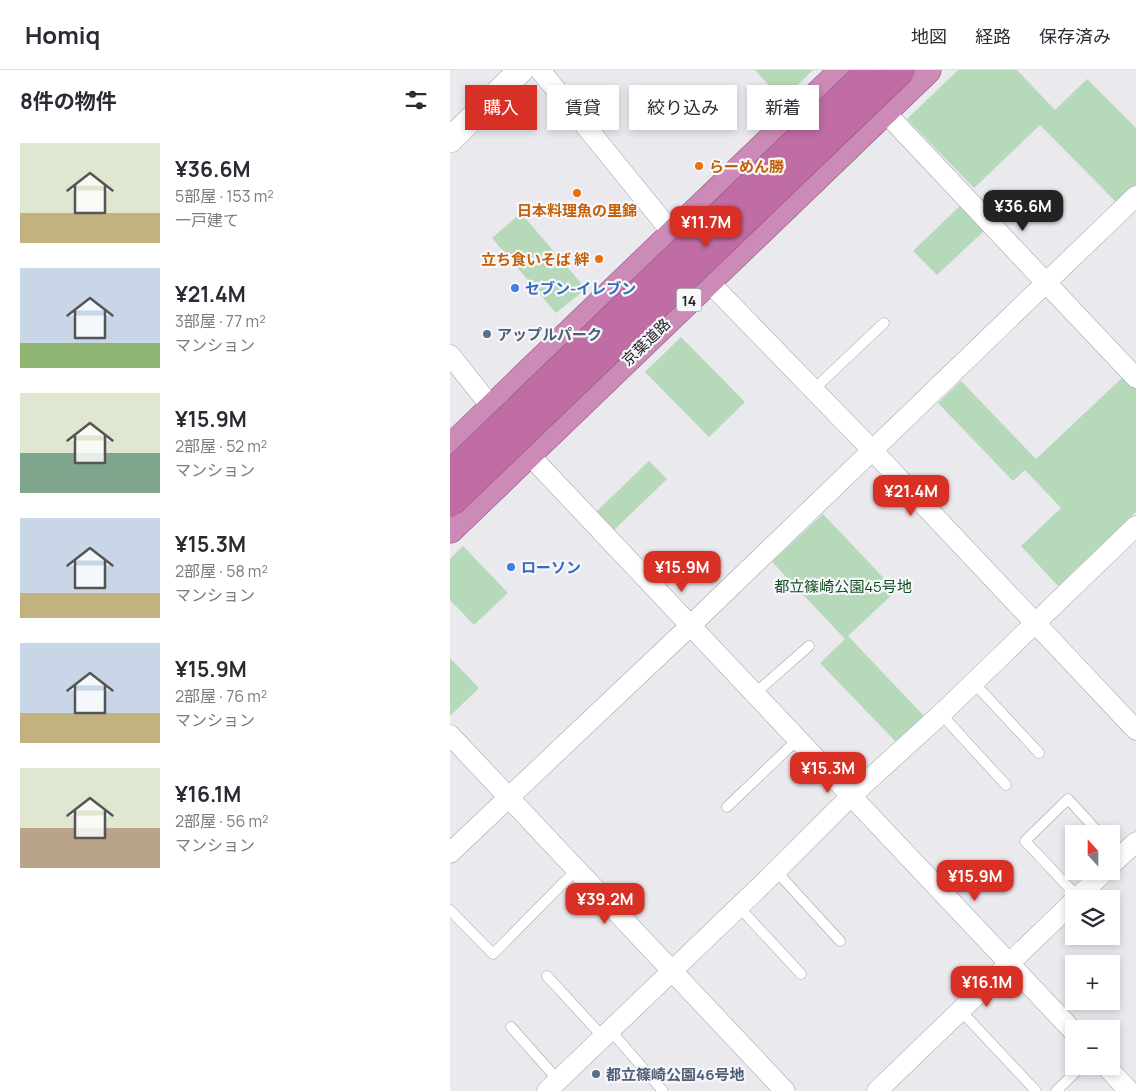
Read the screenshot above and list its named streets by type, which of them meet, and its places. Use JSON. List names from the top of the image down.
{
  "streets": {
    "highway": ["14", "京葉道路"]
  },
  "parks": ["都立篠崎公園45号地"],
  "places": [
    "らーめん勝",
    "日本料理魚の里錦",
    "立ち食いそば 絆",
    "セブン-イレブン",
    "アップルパーク",
    "ローソン",
    "都立篠崎公園46号地"
  ],
  "north": "top",
  "page": {
    "header": "Homiq",
    "nav": ["地図", "経路", "保存済み"],
    "heading": "8件の物件",
    "chip": [
      "購入",
      "賃貸",
      "絞り込み",
      "新着"
    ],
    "list": [
      {
        "name": "¥36.6M",
        "note": "5部屋 · 153 m² · 一戸建て"
      },
      {
        "name": "¥21.4M",
        "note": "3部屋 · 77 m² · マンション"
      },
      {
        "name": "¥15.9M",
        "note": "2部屋 · 52 m² · マンション"
      },
      {
        "name": "¥15.3M",
        "note": "2部屋 · 58 m² · マンション"
      },
      {
        "name": "¥15.9M",
        "note": "2部屋 · 76 m² · マンション"
      },
      {
        "name": "¥16.1M",
        "note": "2部屋 · 56 m² · マンション"
      }
    ],
    "price": [
      "¥36.6M",
      "¥11.7M",
      "¥21.4M",
      "¥15.9M",
      "¥15.3M",
      "¥15.9M",
      "¥39.2M",
      "¥16.1M"
    ],
    "map_buttons": ["+", "−"]
  }
}
